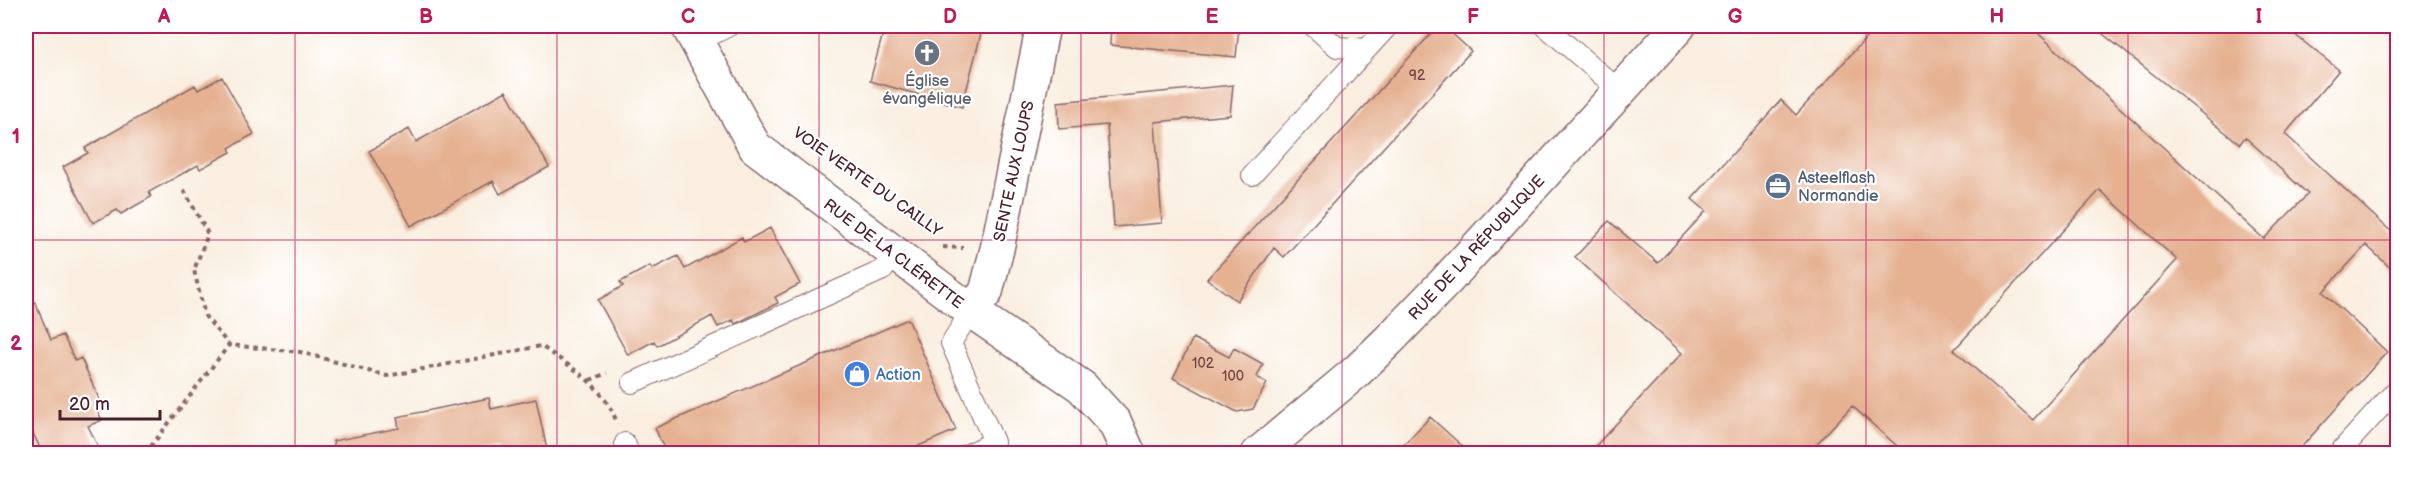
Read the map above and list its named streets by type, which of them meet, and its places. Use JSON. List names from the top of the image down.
{
  "streets": {
    "street": ["SENTE AUX LOUPS", "RUE DE LA RÉPUBLIQUE", "RUE DE LA CLÉRETTE"],
    "path": ["VOIE VERTE DU CAILLY"]
  },
  "crossings": [
    ["SENTE AUX LOUPS", "VOIE VERTE DU CAILLY"],
    ["SENTE AUX LOUPS", "RUE DE LA CLÉRETTE"]
  ],
  "places": {
    "church": ["Église évangélique"],
    "office": ["Asteelflash Normandie"],
    "shop": ["Action"]
  },
  "house_numbers": ["92", "102", "100"],
  "scale_bar": "20 m",
  "grid": {
    "columns": [
      "A",
      "B",
      "C",
      "D",
      "E",
      "F",
      "G",
      "H",
      "I"
    ],
    "rows": ["1", "2"]
  }
}
